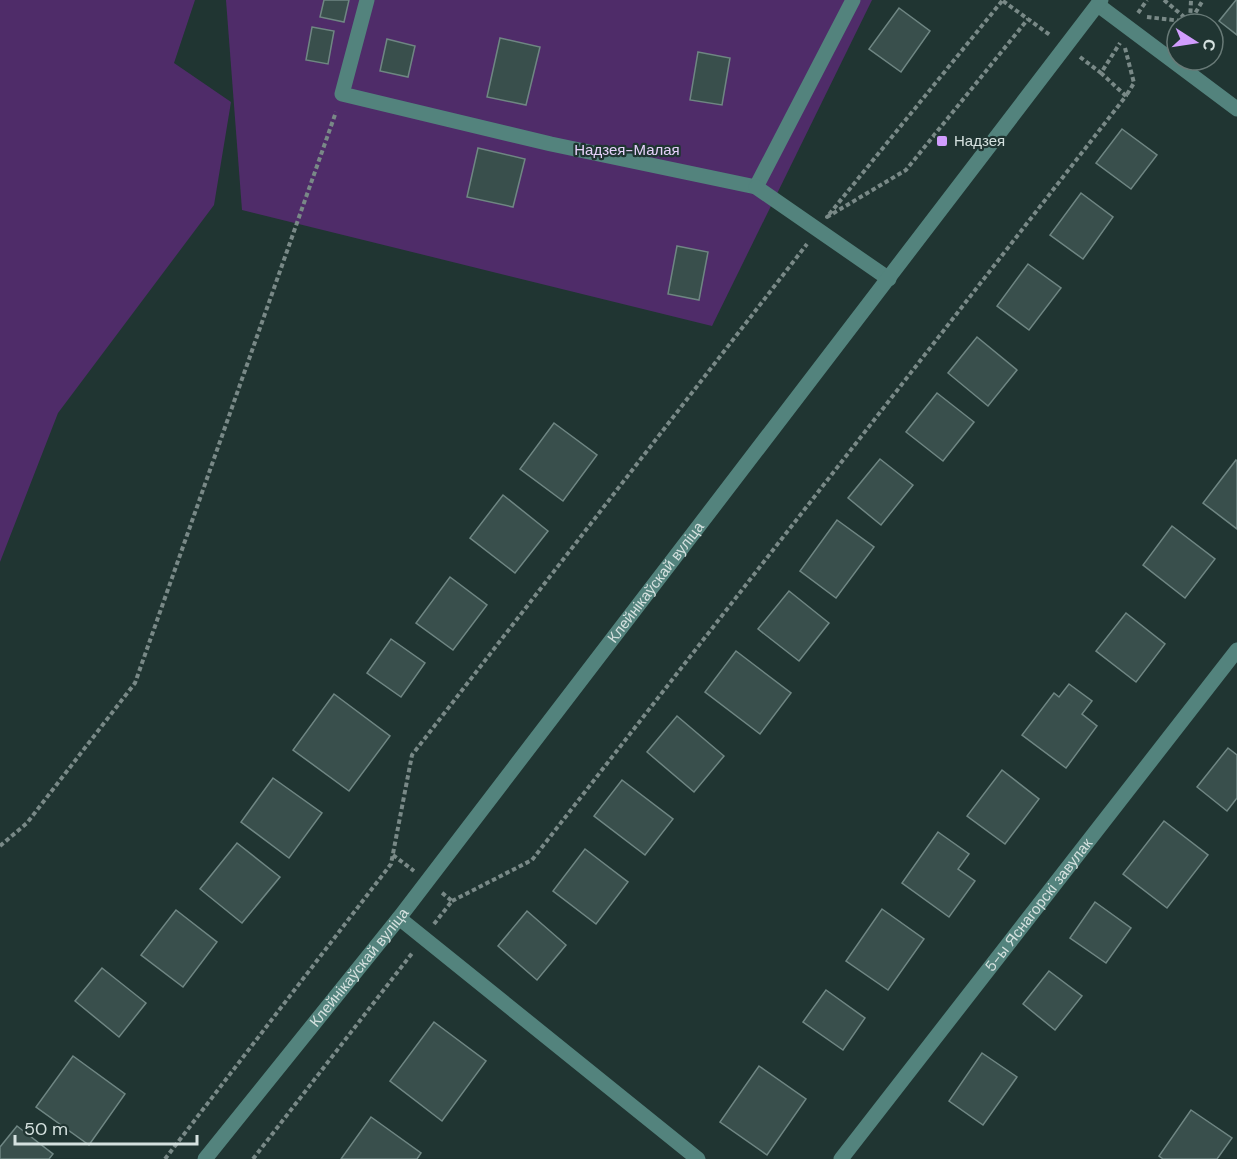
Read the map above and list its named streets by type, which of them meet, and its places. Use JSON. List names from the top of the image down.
{
  "streets": {
    "street": ["Клейнікаўскай вуліца", "5-ы Яснагорскі завулак"]
  },
  "parks": ["Надзея-Малая"],
  "places": {
    "transit": ["Надзея"]
  },
  "scale_bar": "50 m",
  "north": "right"
}
